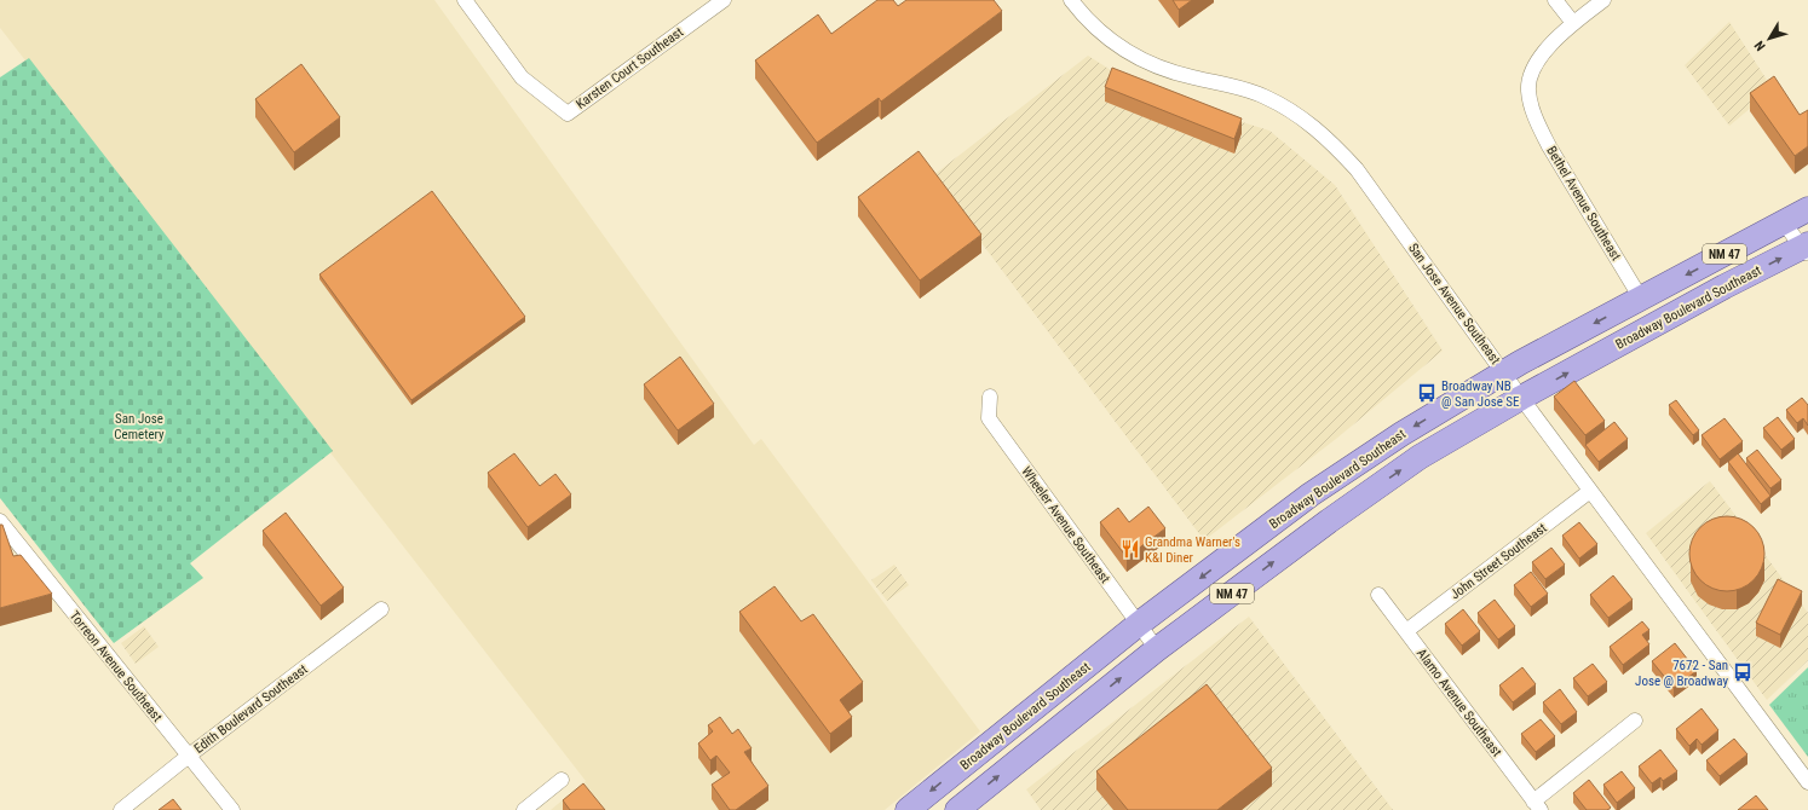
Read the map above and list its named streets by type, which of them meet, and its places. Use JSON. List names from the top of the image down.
{
  "streets": {
    "main road": ["NM 47", "Broadway Boulevard Southeast"],
    "street": [
      "Karsten Court Southeast",
      "Bethel Avenue Southeast",
      "San Jose Avenue Southeast",
      "Wheeler Avenue Southeast",
      "John Street Southeast",
      "Torreon Avenue Southeast",
      "Alamo Avenue Southeast",
      "Edith Boulevard Southeast"
    ]
  },
  "crossings": [
    ["Bethel Avenue Southeast", "Broadway Boulevard Southeast"],
    ["San Jose Avenue Southeast", "Broadway Boulevard Southeast"],
    ["San Jose Avenue Southeast", "John Street Southeast"],
    ["Broadway Boulevard Southeast", "Wheeler Avenue Southeast"],
    ["John Street Southeast", "Alamo Avenue Southeast"],
    ["Torreon Avenue Southeast", "Edith Boulevard Southeast"]
  ],
  "parks": ["San Jose Cemetery"],
  "places": {
    "bus stop": ["Broadway NB @ San Jose SE", "7672 - San Jose @ Broadway"],
    "restaurant": ["Grandma Warner's K&I Diner"]
  },
  "north": "bottom left"
}
